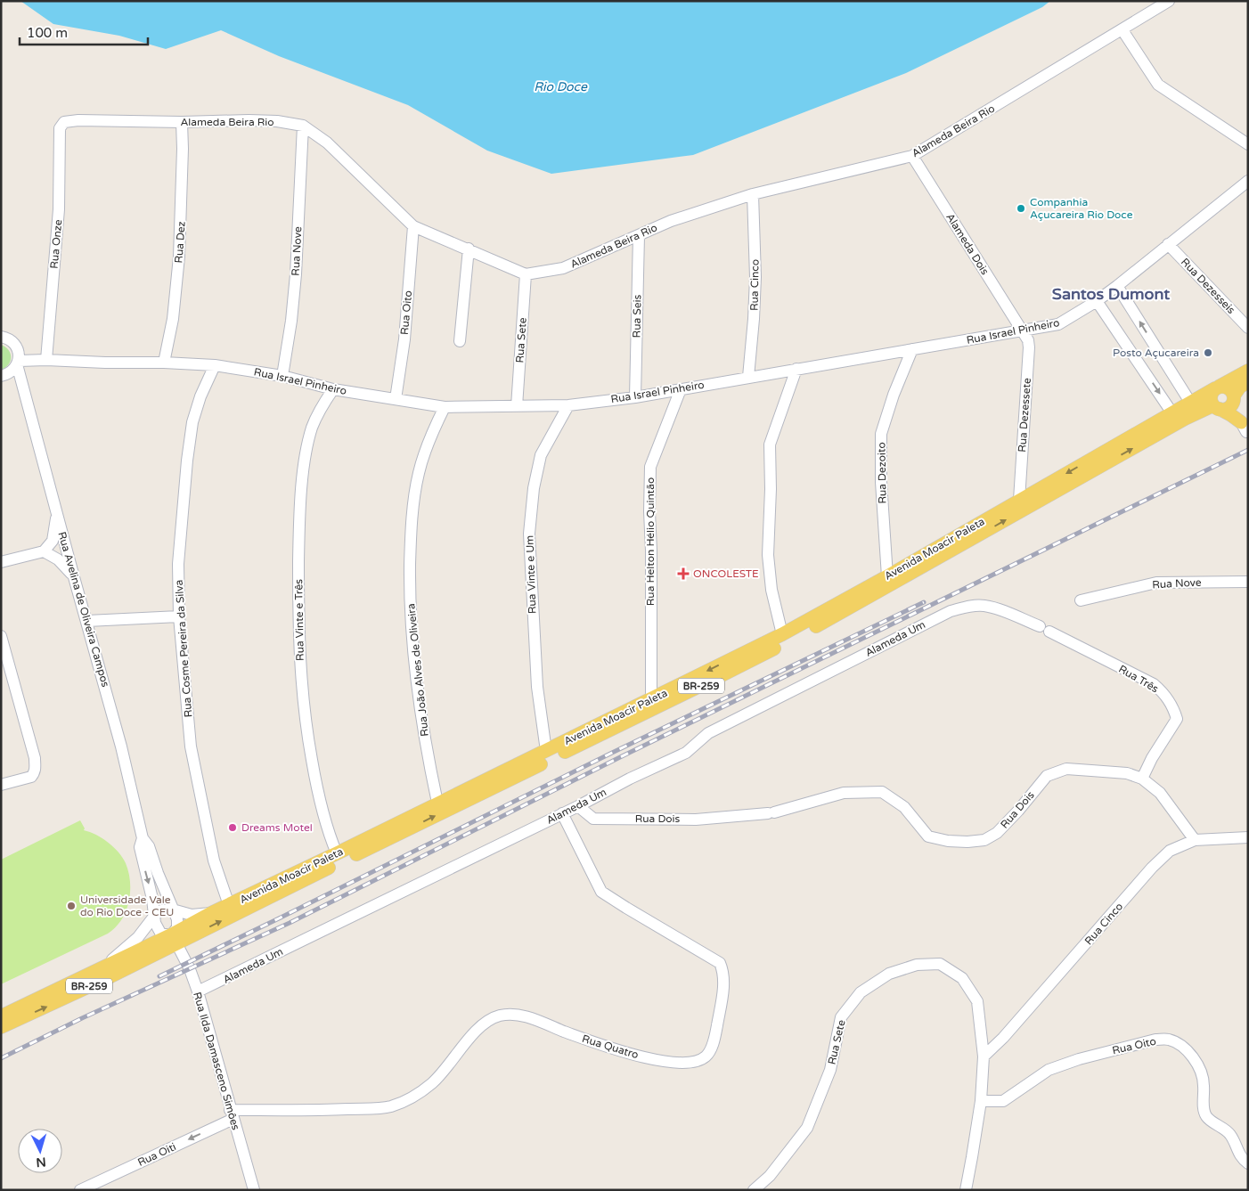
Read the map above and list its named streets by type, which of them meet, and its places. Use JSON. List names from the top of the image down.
{
  "streets": {
    "main road": ["Avenida Moacir Paleta", "BR-259"],
    "street": [
      "Alameda Beira Rio",
      "Rua Dez",
      "Rua Onze",
      "Alameda Dois",
      "Rua Nove",
      "Rua Cinco",
      "Rua Dezesseis",
      "Rua Oito",
      "Rua Seis",
      "Rua Israel Pinheiro",
      "Rua Sete",
      "Rua Dezessete",
      "Rua Dezoito",
      "Rua Helton Hélio Quintão",
      "Rua Vinte e Um",
      "Rua Avelina de Oliveira Campos",
      "Rua Vinte e Três",
      "Alameda Um",
      "Rua Cosme Pereira da Silva",
      "Rua João Alves de Oliveira",
      "Rua Três",
      "Rua Dois",
      "Rua Quatro",
      "Rua Ilda Damasceno Simôes",
      "Rua Oiti"
    ]
  },
  "crossings": [
    ["Alameda Beira Rio", "Rua Dez"],
    ["Alameda Beira Rio", "Rua Onze"],
    ["Alameda Beira Rio", "Alameda Dois"],
    ["Alameda Beira Rio", "Rua Nove"],
    ["Alameda Beira Rio", "Rua Cinco"],
    ["Alameda Beira Rio", "Rua Oito"],
    ["Alameda Beira Rio", "Rua Seis"],
    ["Alameda Beira Rio", "Rua Sete"],
    ["Rua Dez", "Rua Israel Pinheiro"],
    ["Rua Onze", "Rua Israel Pinheiro"],
    ["Alameda Dois", "Rua Israel Pinheiro"],
    ["Alameda Dois", "Rua Dezessete"],
    ["Rua Nove", "Rua Israel Pinheiro"],
    ["Rua Cinco", "Rua Israel Pinheiro"],
    ["Rua Cinco", "Rua Sete"],
    ["Rua Cinco", "Rua Dois"],
    ["Rua Dezesseis", "Rua Israel Pinheiro"],
    ["Rua Oito", "Rua Israel Pinheiro"],
    ["Rua Oito", "Rua Sete"],
    ["Rua Seis", "Rua Israel Pinheiro"],
    ["Rua Israel Pinheiro", "Rua Sete"],
    ["Rua Israel Pinheiro", "Rua Dezessete"],
    ["Rua Israel Pinheiro", "Rua Dezoito"],
    ["Rua Israel Pinheiro", "Rua Helton Hélio Quintão"],
    ["Rua Israel Pinheiro", "Rua Vinte e Um"],
    ["Rua Israel Pinheiro", "Rua Avelina de Oliveira Campos"],
    ["Rua Israel Pinheiro", "Rua Vinte e Três"],
    ["Rua Israel Pinheiro", "Rua Cosme Pereira da Silva"],
    ["Rua Israel Pinheiro", "Rua João Alves de Oliveira"],
    ["Rua Dezessete", "Avenida Moacir Paleta"],
    ["Rua Dezoito", "Avenida Moacir Paleta"],
    ["Rua Helton Hélio Quintão", "Avenida Moacir Paleta"],
    ["Avenida Moacir Paleta", "Rua Vinte e Um"],
    ["Avenida Moacir Paleta", "Rua Avelina de Oliveira Campos"],
    ["Avenida Moacir Paleta", "Rua Vinte e Três"],
    ["Avenida Moacir Paleta", "Rua Cosme Pereira da Silva"],
    ["Avenida Moacir Paleta", "Rua João Alves de Oliveira"],
    ["Avenida Moacir Paleta", "Rua Ilda Damasceno Simôes"],
    ["Rua Avelina de Oliveira Campos", "Rua Ilda Damasceno Simôes"],
    ["Alameda Um", "Rua Três"],
    ["Alameda Um", "Rua Dois"],
    ["Alameda Um", "Rua Quatro"],
    ["Alameda Um", "Rua Ilda Damasceno Simôes"],
    ["Rua Três", "Rua Dois"],
    ["Rua Quatro", "Rua Ilda Damasceno Simôes"],
    ["Rua Quatro", "Rua Oiti"],
    ["Rua Ilda Damasceno Simôes", "Rua Oiti"]
  ],
  "one_way": ["Rua Oiti"],
  "districts": ["Santos Dumont"],
  "water": ["Rio Doce"],
  "places": {
    "other": [
      "Companhia Açucareira Rio Doce",
      "Posto Açucareira",
      "Dreams Motel",
      "Universidade Vale do Rio Doce - CEU"
    ],
    "health": ["ONCOLESTE"]
  },
  "scale_bar": "100 m",
  "north": "bottom"
}
